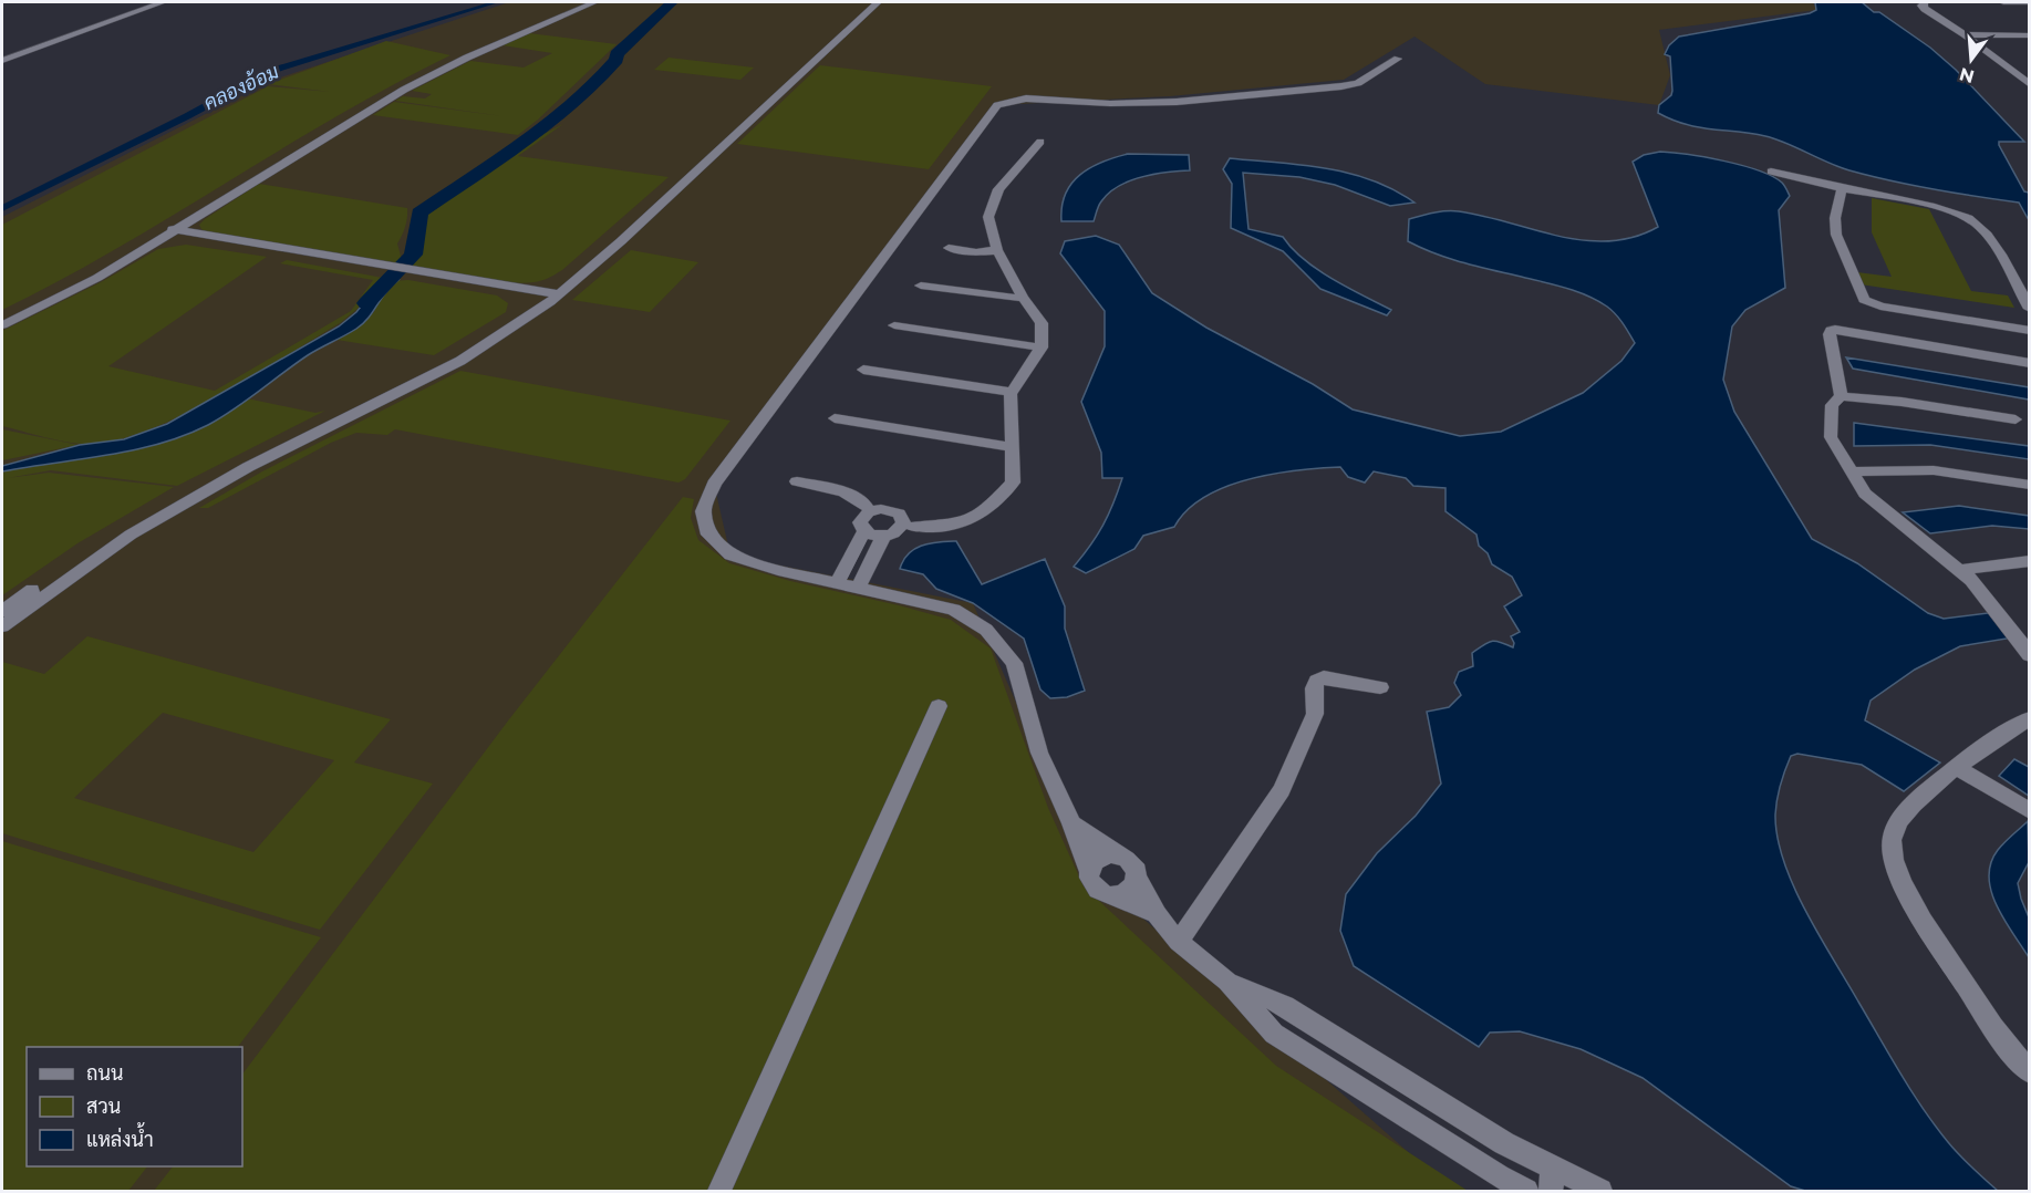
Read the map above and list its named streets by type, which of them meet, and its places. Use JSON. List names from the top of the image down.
{
  "water": ["คลองอ้อม"],
  "legend": ["ถนน", "สวน", "แหล่งน้ำ"],
  "north": "bottom"
}
